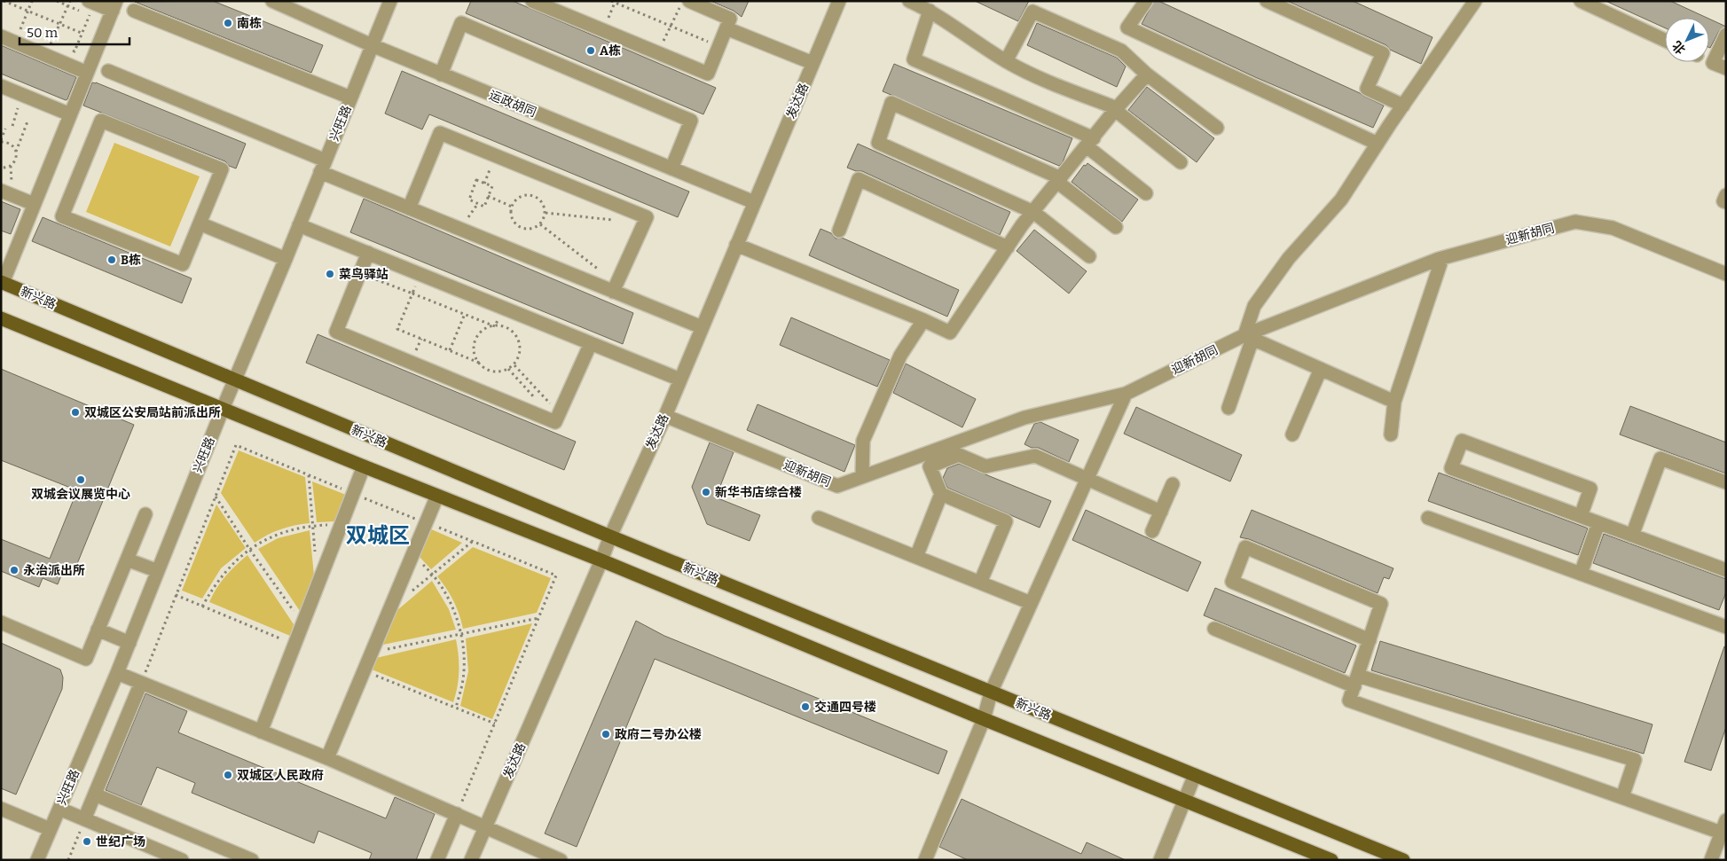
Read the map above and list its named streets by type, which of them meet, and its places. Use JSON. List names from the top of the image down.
{
  "streets": {
    "main road": ["新兴路"],
    "street": [
      "发达路",
      "运政胡同",
      "兴旺路",
      "迎新胡同"
    ]
  },
  "crossings": [
    ["发达路", "运政胡同"],
    ["发达路", "迎新胡同"],
    ["发达路", "新兴路"],
    ["运政胡同", "兴旺路"],
    ["兴旺路", "新兴路"]
  ],
  "districts": ["双城区"],
  "places": [
    "南栋",
    "A栋",
    "B栋",
    "菜鸟驿站",
    "双城区公安局站前派出所",
    "双城会议展览中心",
    "新华书店综合楼",
    "永治派出所",
    "交通四号楼",
    "政府二号办公楼",
    "双城区人民政府",
    "世纪广场"
  ],
  "scale_bar": "50 m",
  "north": "bottom left"
}
